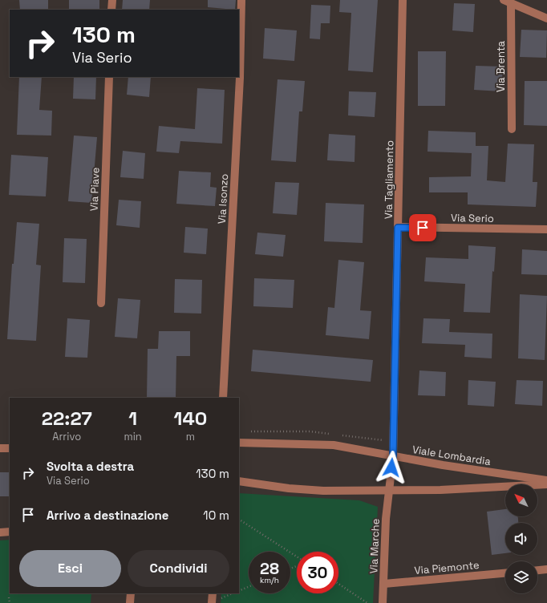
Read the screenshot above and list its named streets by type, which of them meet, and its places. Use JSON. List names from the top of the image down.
{
  "streets": {
    "street": [
      "Via Brenta",
      "Via Tagliamento",
      "Via Piave",
      "Via Isonzo",
      "Via Serio",
      "Viale Lombardia",
      "Via Marche",
      "Via Piemonte"
    ]
  },
  "crossings": [
    ["Via Tagliamento", "Via Serio"],
    ["Via Tagliamento", "Viale Lombardia"],
    ["Via Tagliamento", "Via Marche"],
    ["Via Marche", "Via Piemonte"]
  ],
  "north": "top left",
  "page": {
    "turn": ["130 m", "Via Serio"],
    "eta": [
      "22:27",
      "Arrivo",
      "1",
      "min",
      "140",
      "m"
    ],
    "list": [
      {
        "name": "Svolta a destra",
        "note": "Via Serio",
        "value": "130 m"
      },
      {
        "name": "Arrivo a destinazione",
        "value": "10 m"
      }
    ],
    "buttons": ["Esci", "Condividi"],
    "speed": "28 km/h",
    "limit": "30"
  }
}
